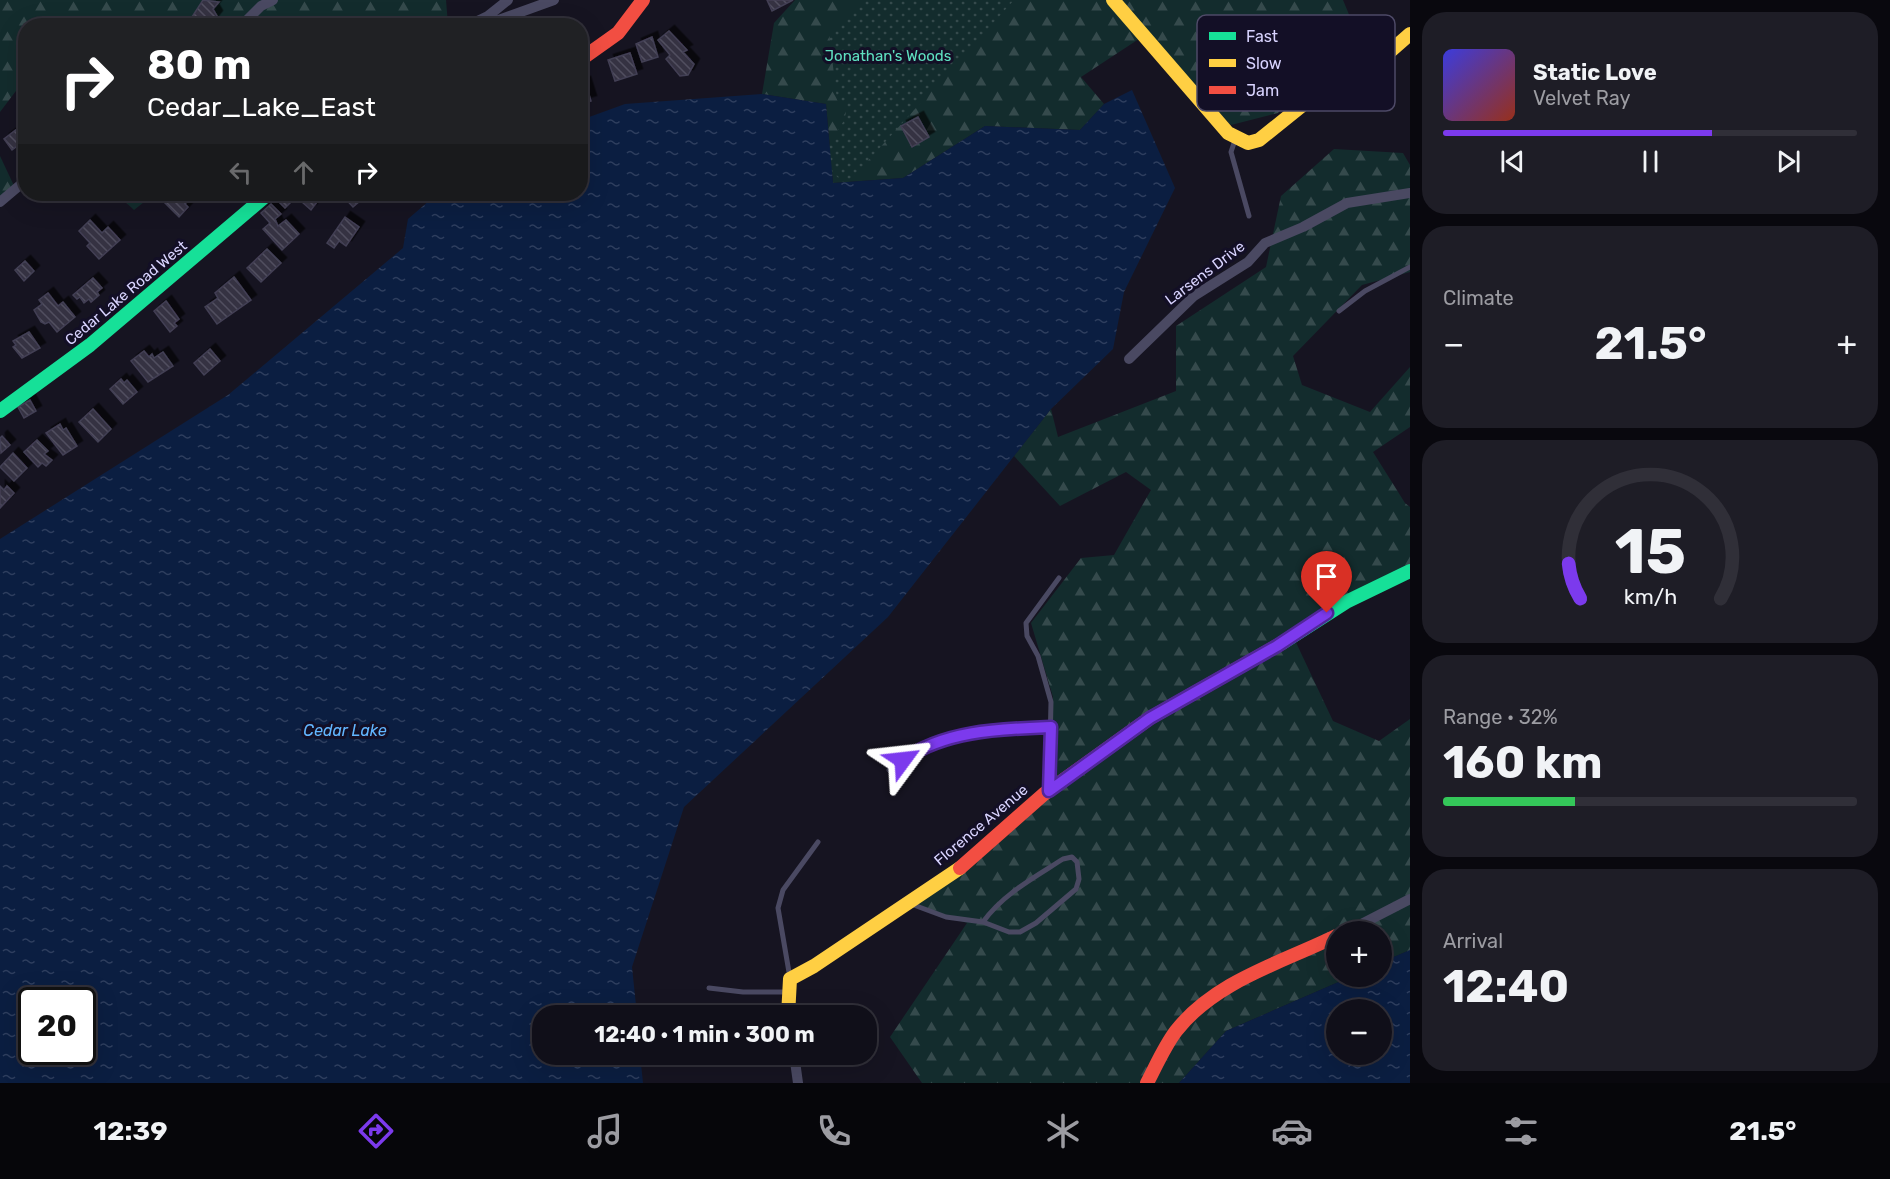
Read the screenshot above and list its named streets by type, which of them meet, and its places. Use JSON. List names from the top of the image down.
{
  "streets": {
    "street": ["Larsens Drive", "Cedar Lake Road West", "Florence Avenue"]
  },
  "water": ["Cedar Lake"],
  "parks": ["Jonathan's Woods"],
  "legend": ["Fast", "Slow", "Jam"],
  "page": {
    "turn": ["80 m", "Cedar_Lake_East"],
    "song": ["Static Love", "Velvet Ray"],
    "tile": [
      "Climate",
      ["Range · 32%", "160 km"],
      ["Arrival", "12:40"]
    ],
    "heat": ["−", "21.5°", "+"],
    "map_buttons": ["+", "−"],
    "limit": "20",
    "trip": "12:40 · 1 min · 300 m",
    "tabs": ["12:39", "21.5°"],
    "gauge": ["15", "km/h"]
  }
}
